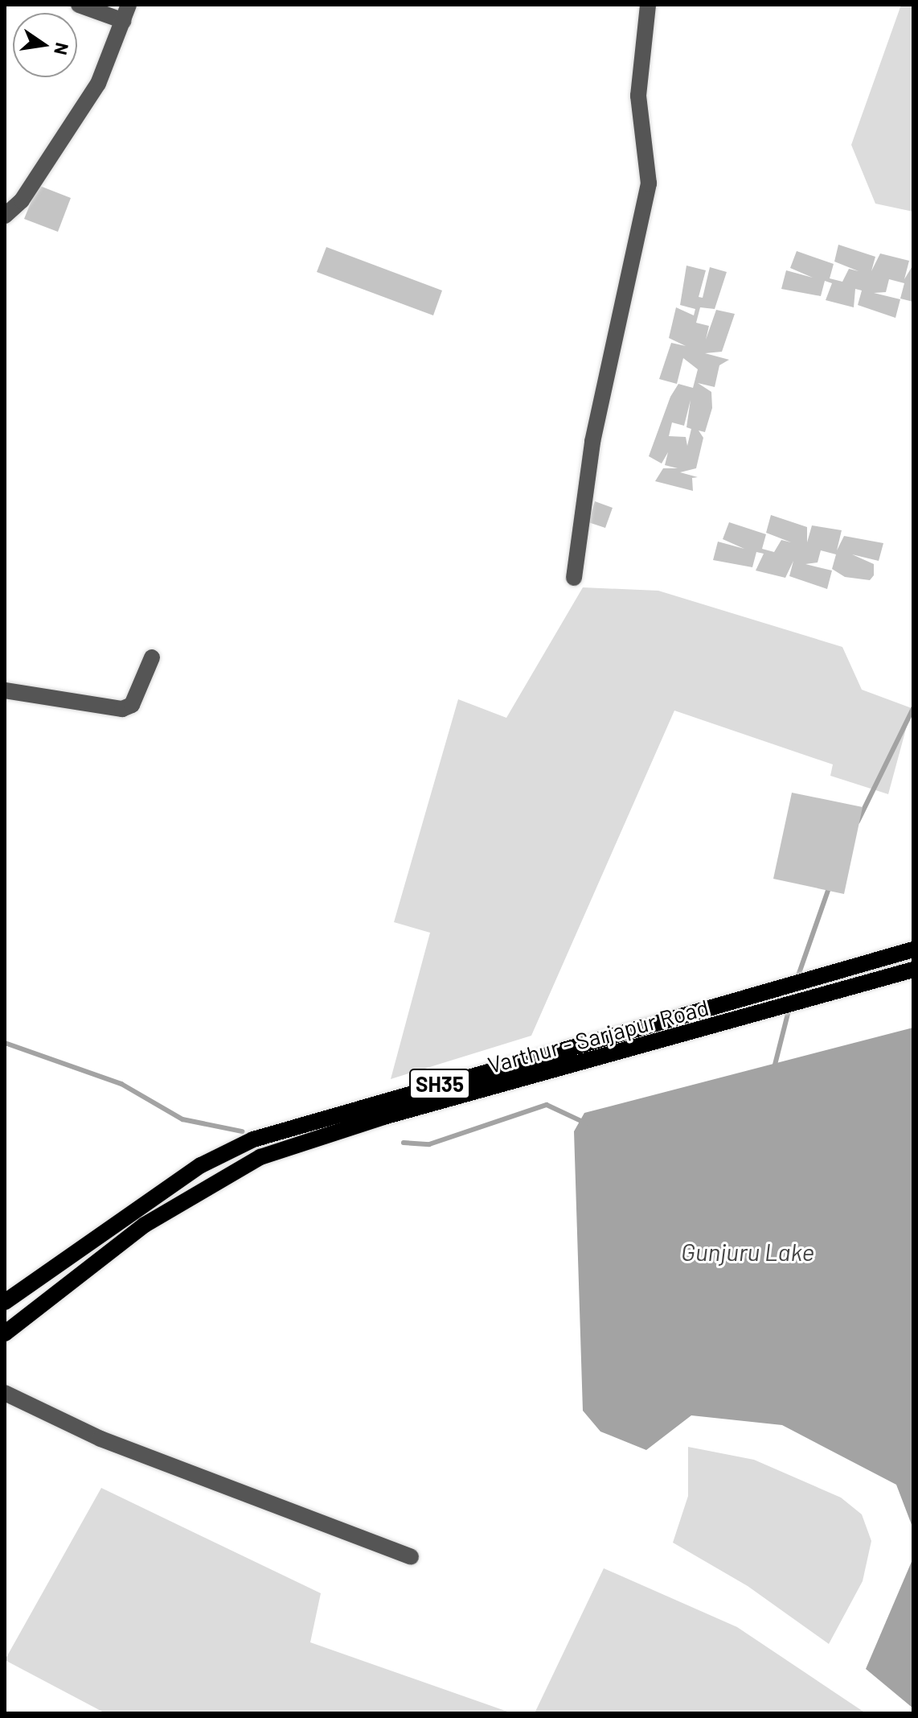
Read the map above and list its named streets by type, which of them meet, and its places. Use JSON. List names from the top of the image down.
{
  "streets": {
    "main road": ["Varthur - Sarjapur Road", "SH35"]
  },
  "water": ["Gunjuru Lake"],
  "north": "right"
}
